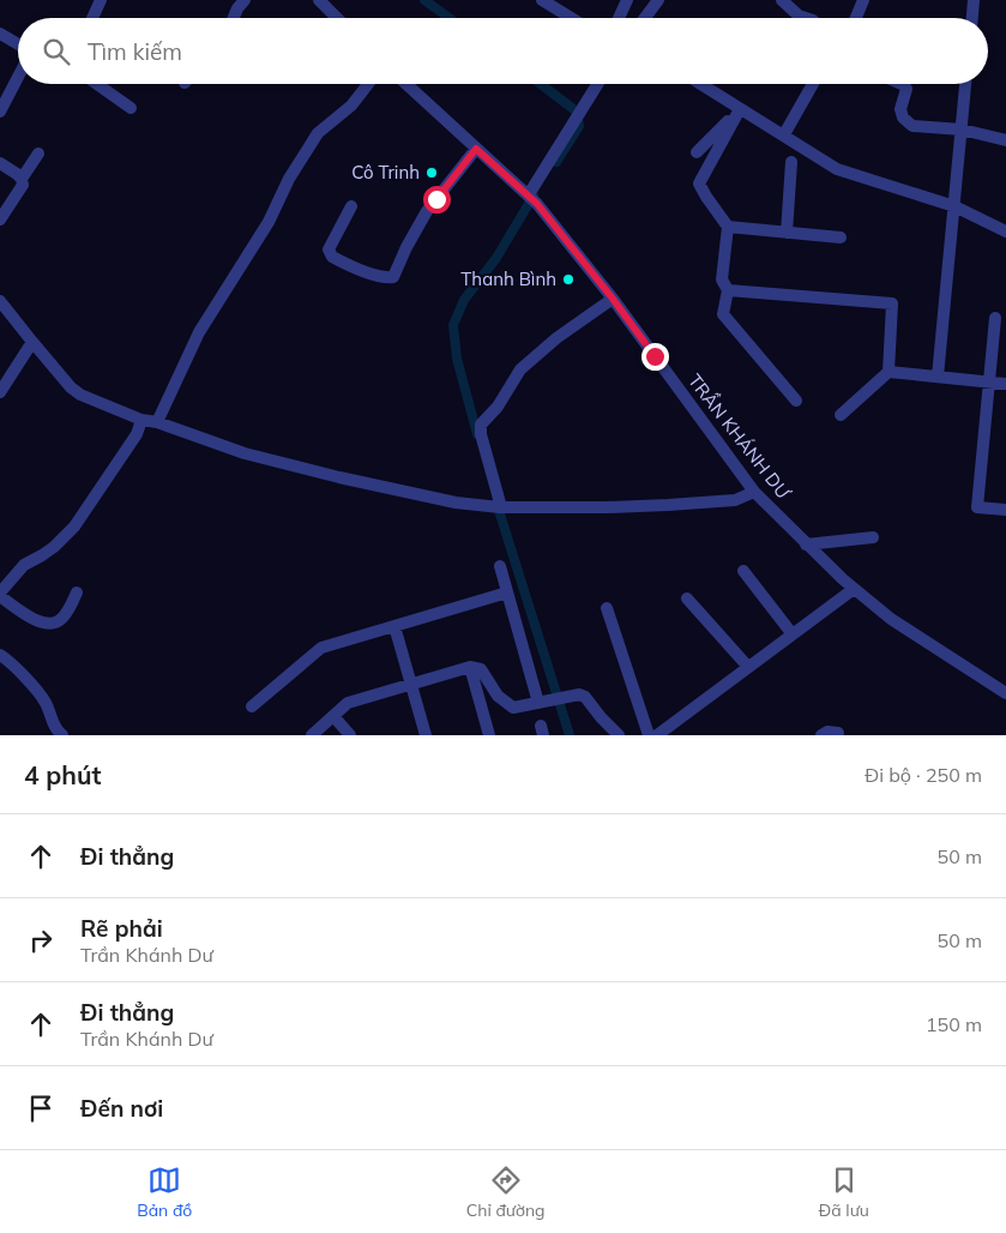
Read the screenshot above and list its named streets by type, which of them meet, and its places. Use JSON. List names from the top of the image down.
{
  "streets": {
    "street": ["TRẦN KHÁNH DƯ"]
  },
  "places": ["Cô Trinh", "Thanh Bình"],
  "page": {
    "search": "Tìm kiếm",
    "heading": ["4 phút", "Đi bộ · 250 m"],
    "list": [
      ["Đi thẳng", "50 m"],
      ["Rẽ phải", "Trần Khánh Dư", "50 m"],
      ["Đi thẳng", "Trần Khánh Dư", "150 m"],
      "Đến nơi"
    ],
    "nav": ["Bản đồ", "Chỉ đường", "Đã lưu"]
  }
}
